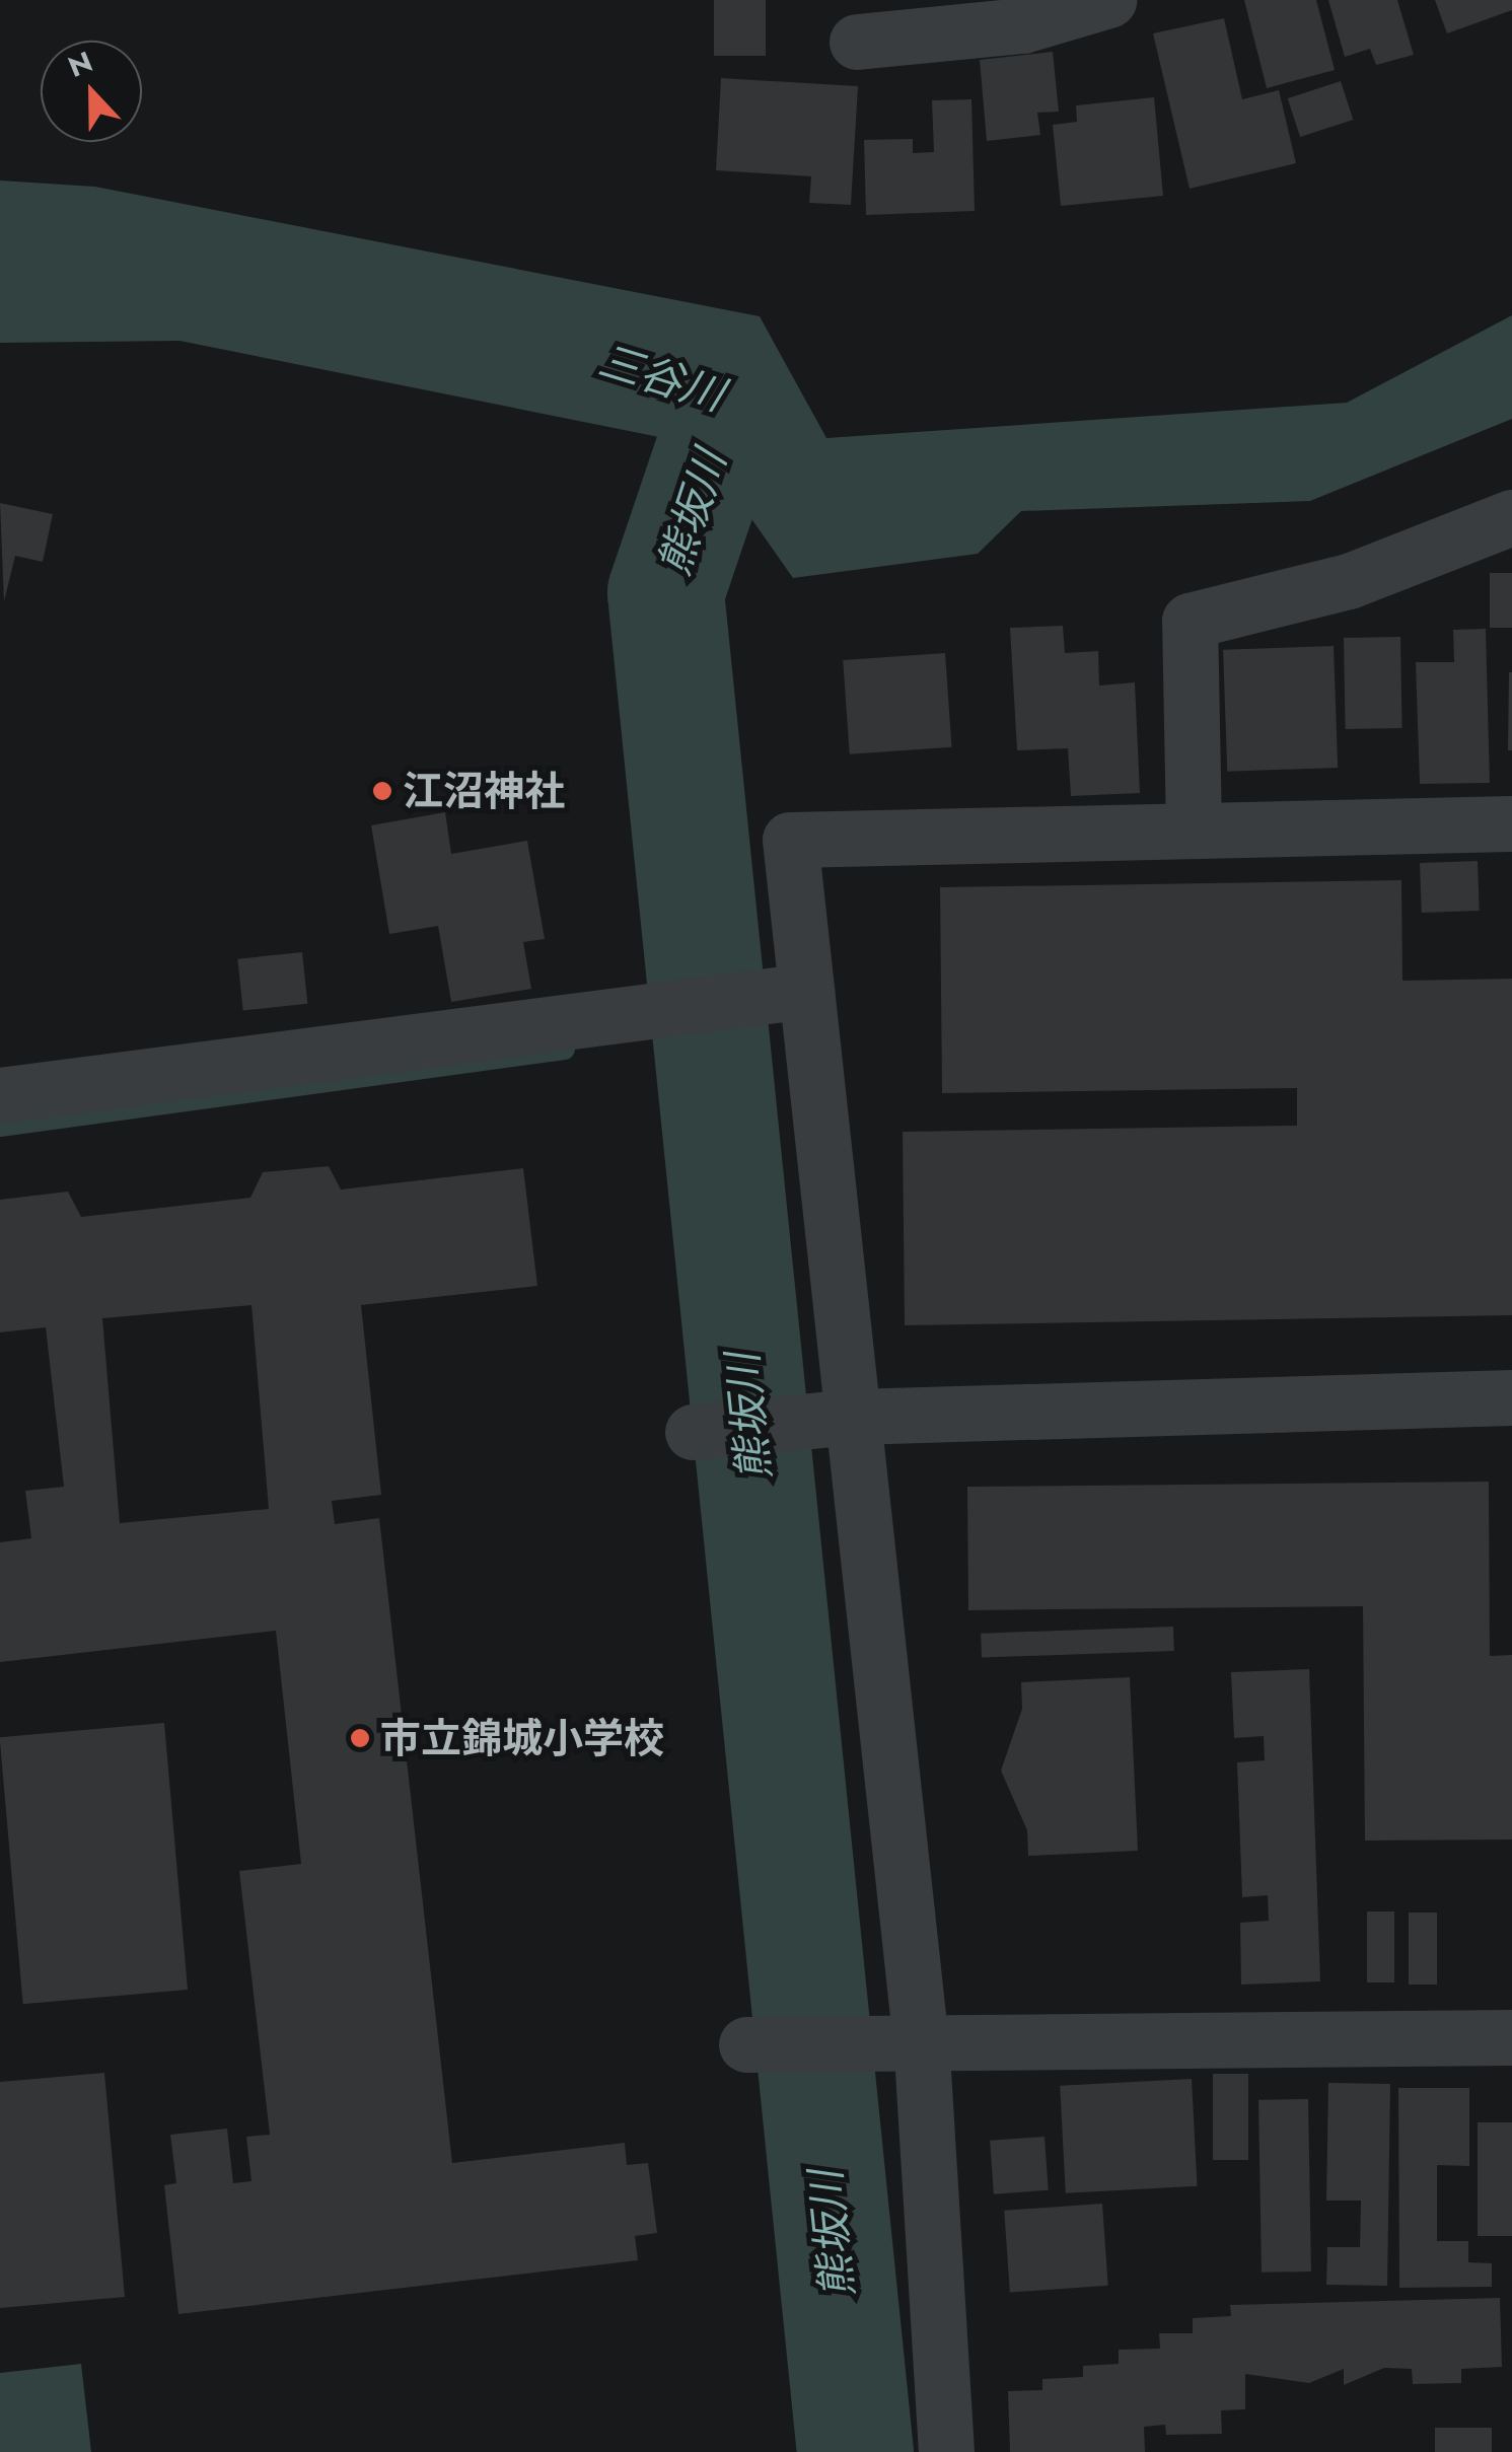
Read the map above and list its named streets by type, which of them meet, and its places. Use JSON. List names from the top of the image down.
{
  "water": ["三谷川", "熊坂川"],
  "places": ["江沼神社", "市立錦城小学校"],
  "north": "top"
}
